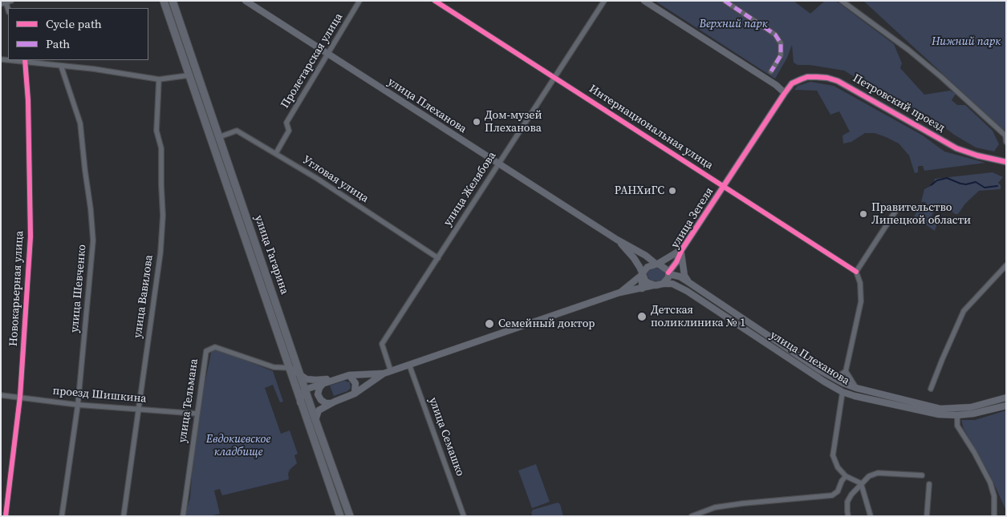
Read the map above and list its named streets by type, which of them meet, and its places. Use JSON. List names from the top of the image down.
{
  "streets": {
    "main road": [
      "Петровский проезд",
      "улица Плеханова",
      "улица Зегеля",
      "улица Гагарина"
    ],
    "street": [
      "Пролетарская улица",
      "Интернациональная улица",
      "Угловая улица",
      "улица Желябова",
      "Новокарьерная улица",
      "улица Шевченко",
      "улица Вавилова",
      "проезд Шишкина",
      "улица Тельмана",
      "улица Семашко"
    ]
  },
  "crossings": [
    ["Пролетарская улица", "улица Плеханова"],
    ["Пролетарская улица", "Угловая улица"],
    ["Петровский проезд", "улица Зегеля"],
    ["улица Плеханова", "улица Желябова"],
    ["улица Плеханова", "улица Зегеля"],
    ["Интернациональная улица", "улица Желябова"],
    ["Интернациональная улица", "улица Зегеля"],
    ["Угловая улица", "улица Желябова"],
    ["Угловая улица", "улица Гагарина"],
    ["улица Гагарина", "улица Тельмана"],
    ["Новокарьерная улица", "проезд Шишкина"],
    ["улица Шевченко", "проезд Шишкина"],
    ["улица Вавилова", "проезд Шишкина"],
    ["проезд Шишкина", "улица Тельмана"]
  ],
  "parks": ["Верхний парк", "Нижний парк", "Евдокиевское кладбище"],
  "places": [
    "Дом-музей Плеханова",
    "РАНХиГС",
    "Правительство Липецкой области",
    "Детская поликлиника № 1",
    "Семейный доктор"
  ],
  "legend": ["Cycle path", "Path"]
}
